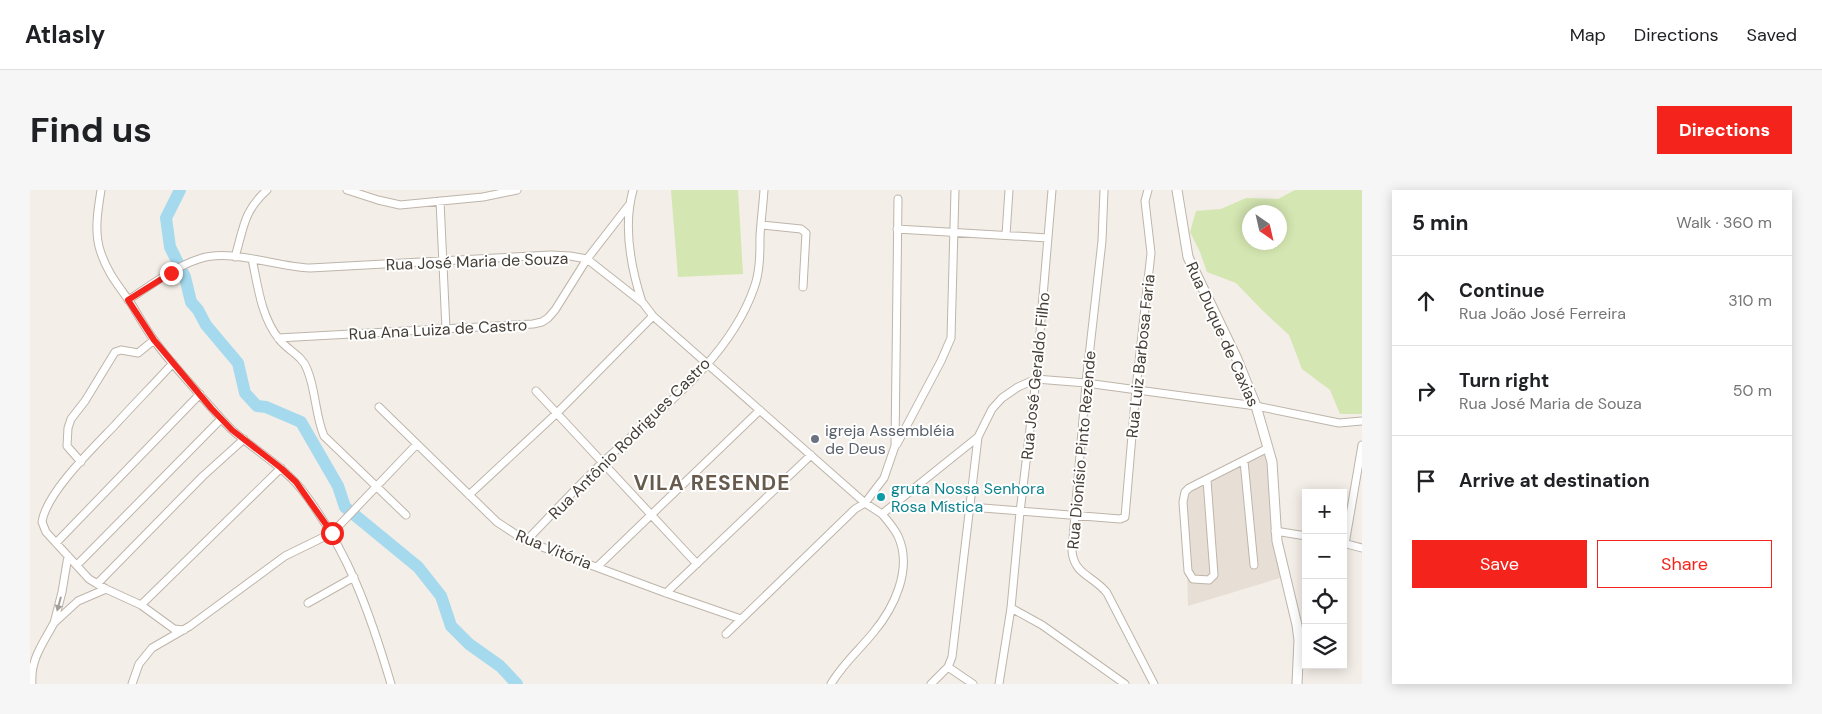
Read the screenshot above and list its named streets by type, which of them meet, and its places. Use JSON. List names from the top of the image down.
{
  "streets": {
    "street": [
      "Rua José Maria de Souza",
      "Rua Ana Luiza de Castro",
      "Rua Duque de Caxias",
      "Rua Luiz Barbosa Faria",
      "Rua José Geraldo Filho",
      "Rua Antônio Rodrigues Castro",
      "Rua Dionísio Pinto Rezende",
      "Rua Vitória"
    ]
  },
  "crossings": [
    ["Rua José Maria de Souza", "Rua Ana Luiza de Castro"],
    ["Rua José Maria de Souza", "Rua Antônio Rodrigues Castro"],
    ["Rua Luiz Barbosa Faria", "Rua Dionísio Pinto Rezende"],
    ["Rua Antônio Rodrigues Castro", "Rua Vitória"]
  ],
  "districts": ["VILA RESENDE"],
  "places": ["igreja Assembléia de Deus", "gruta Nossa Senhora Rosa Mística"],
  "north": "bottom right",
  "page": {
    "header": "Atlasly",
    "nav": ["Map", "Directions", "Saved"],
    "buttons": [
      "Directions",
      ["Save", "Share"]
    ],
    "title": "Find us",
    "heading": ["5 min", "Walk · 360 m"],
    "list": [
      ["Continue", "Rua João José Ferreira", "310 m"],
      ["Turn right", "Rua José Maria de Souza", "50 m"],
      "Arrive at destination"
    ],
    "map_buttons": ["+", "−"]
  }
}
